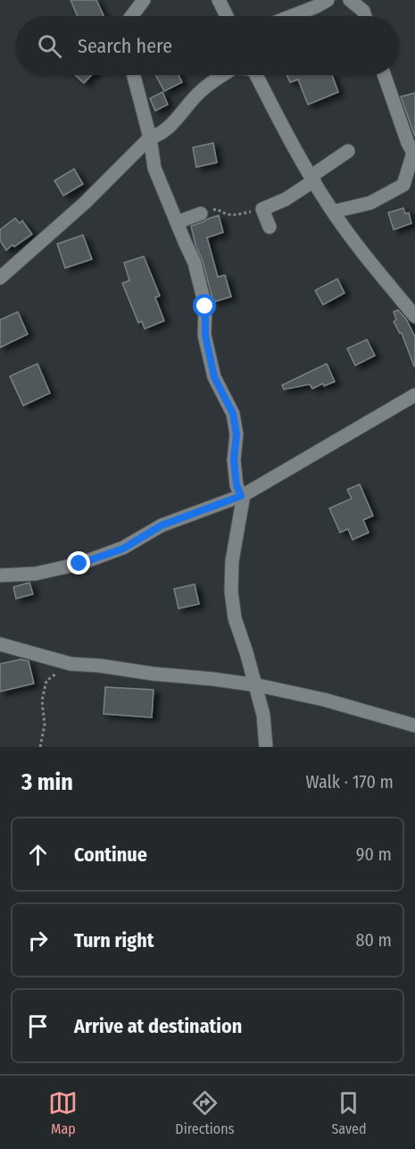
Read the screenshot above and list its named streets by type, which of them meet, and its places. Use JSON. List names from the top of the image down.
{
  "page": {
    "search": "Search here",
    "heading": ["3 min", "Walk · 170 m"],
    "list": [
      ["Continue", "90 m"],
      ["Turn right", "80 m"],
      "Arrive at destination"
    ],
    "nav": ["Map", "Directions", "Saved"]
  }
}
